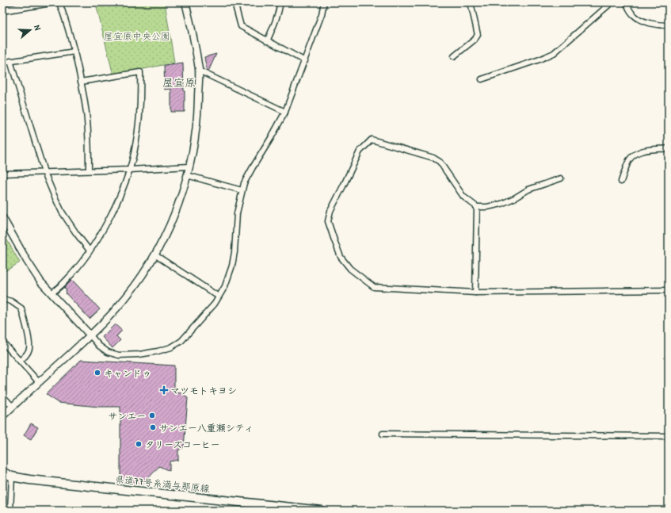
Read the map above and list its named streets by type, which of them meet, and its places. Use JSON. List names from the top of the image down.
{
  "streets": {
    "main road": ["県道77号糸満与那原線"]
  },
  "districts": ["屋宜原"],
  "parks": ["屋宜原中央公園"],
  "places": {
    "other": [
      "キャンドゥ",
      "サンエー",
      "サンエー八重瀬シティ",
      "タリーズコーヒー"
    ],
    "health": ["マツモトキヨシ"]
  },
  "north": "right"
}
